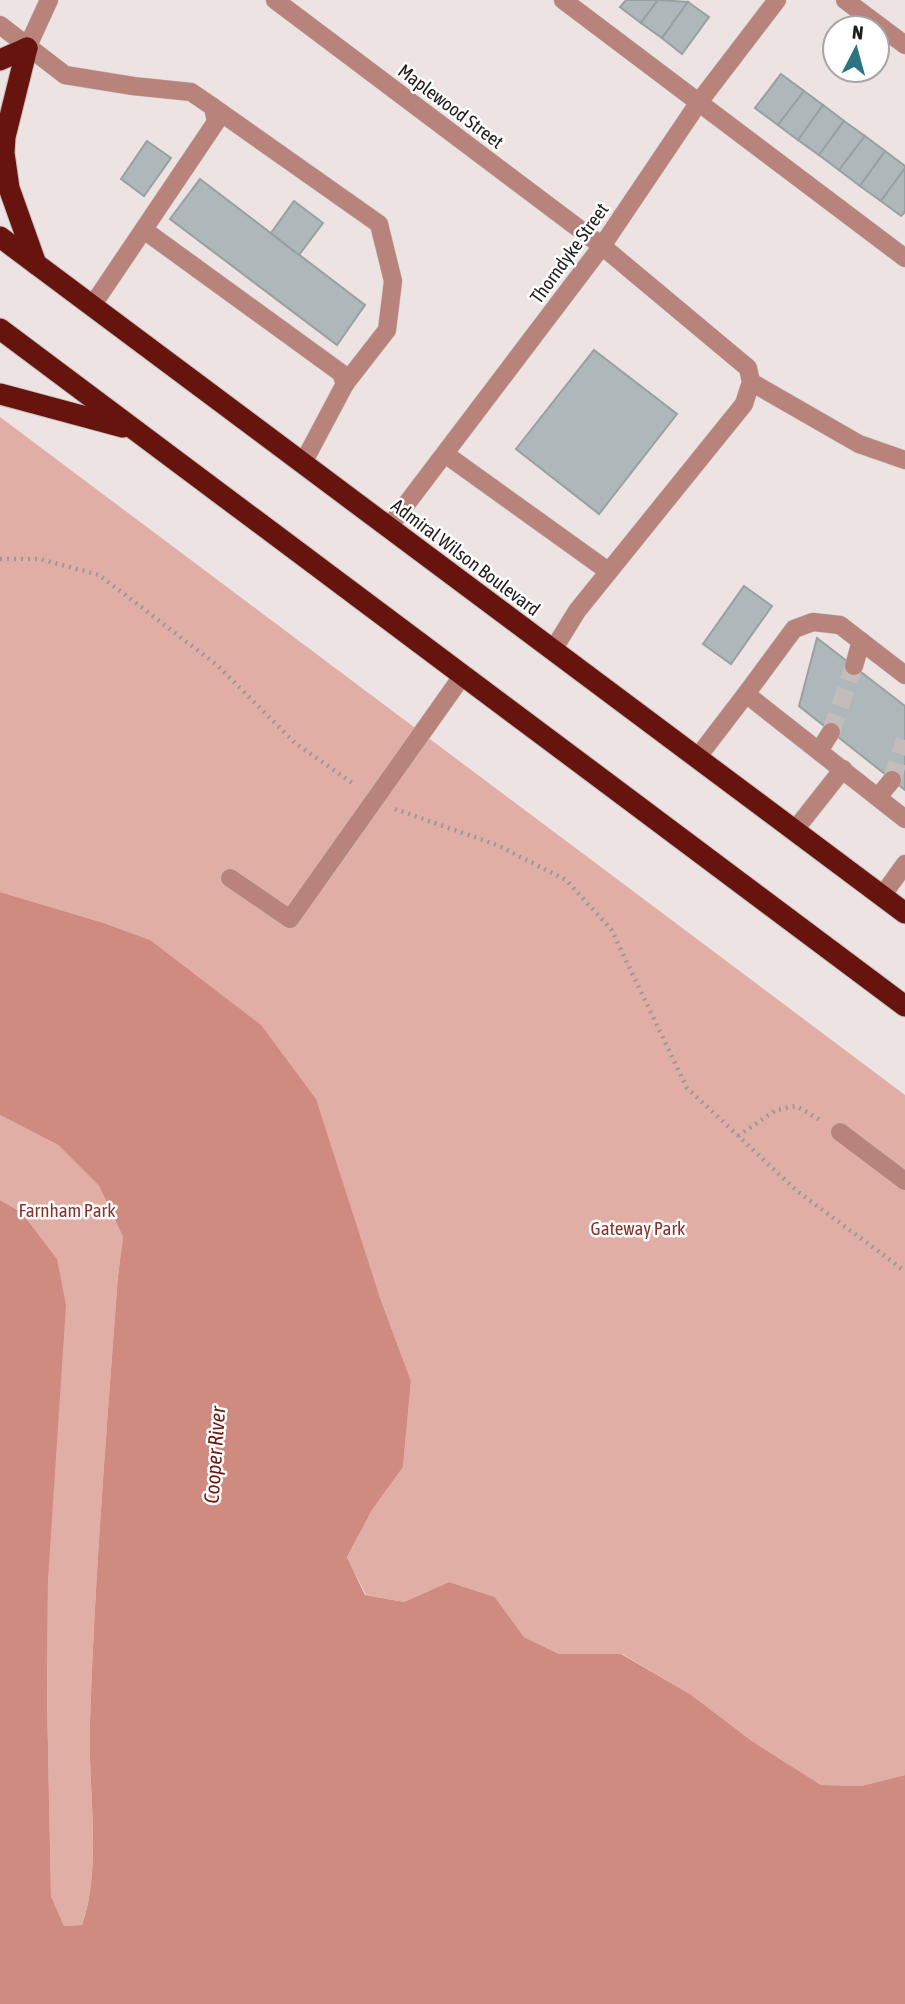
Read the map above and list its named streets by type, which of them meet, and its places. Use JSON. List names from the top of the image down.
{
  "streets": {
    "highway": ["Admiral Wilson Boulevard"],
    "street": ["Maplewood Street", "Thorndyke Street"]
  },
  "crossings": [
    ["Maplewood Street", "Thorndyke Street"],
    ["Thorndyke Street", "Admiral Wilson Boulevard"]
  ],
  "water": ["Cooper River"],
  "parks": ["Farnham Park", "Gateway Park"],
  "north": "top"
}
